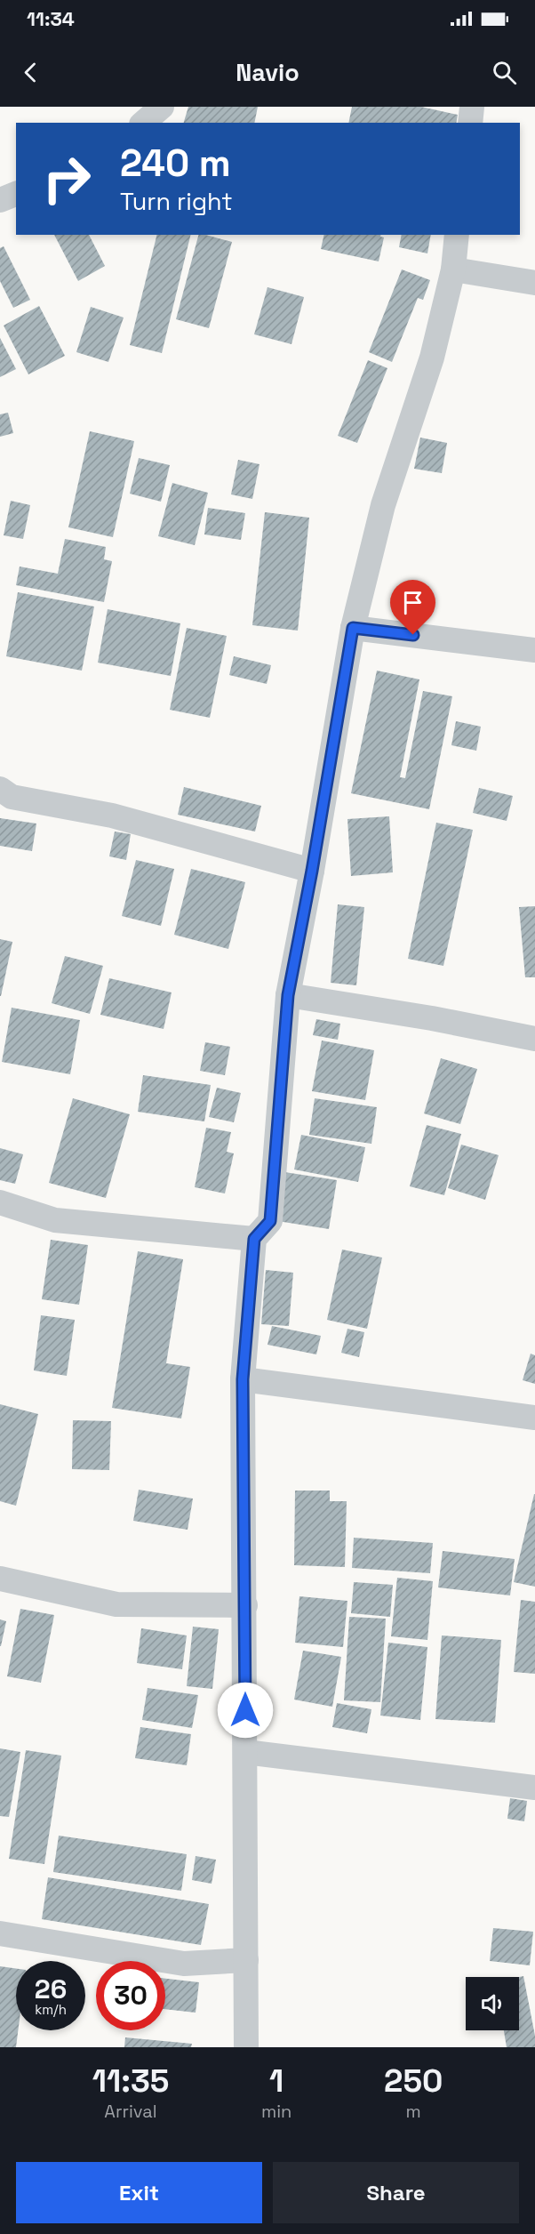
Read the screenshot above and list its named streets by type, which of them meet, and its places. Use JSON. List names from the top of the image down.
{
  "page": {
    "status": "11:34",
    "header": "Navio",
    "turn": ["240 m", "Turn right"],
    "speed": "26 km/h",
    "limit": "30",
    "eta": [
      "11:35",
      "Arrival",
      "1",
      "min",
      "250",
      "m"
    ],
    "buttons": ["Exit", "Share"]
  }
}
